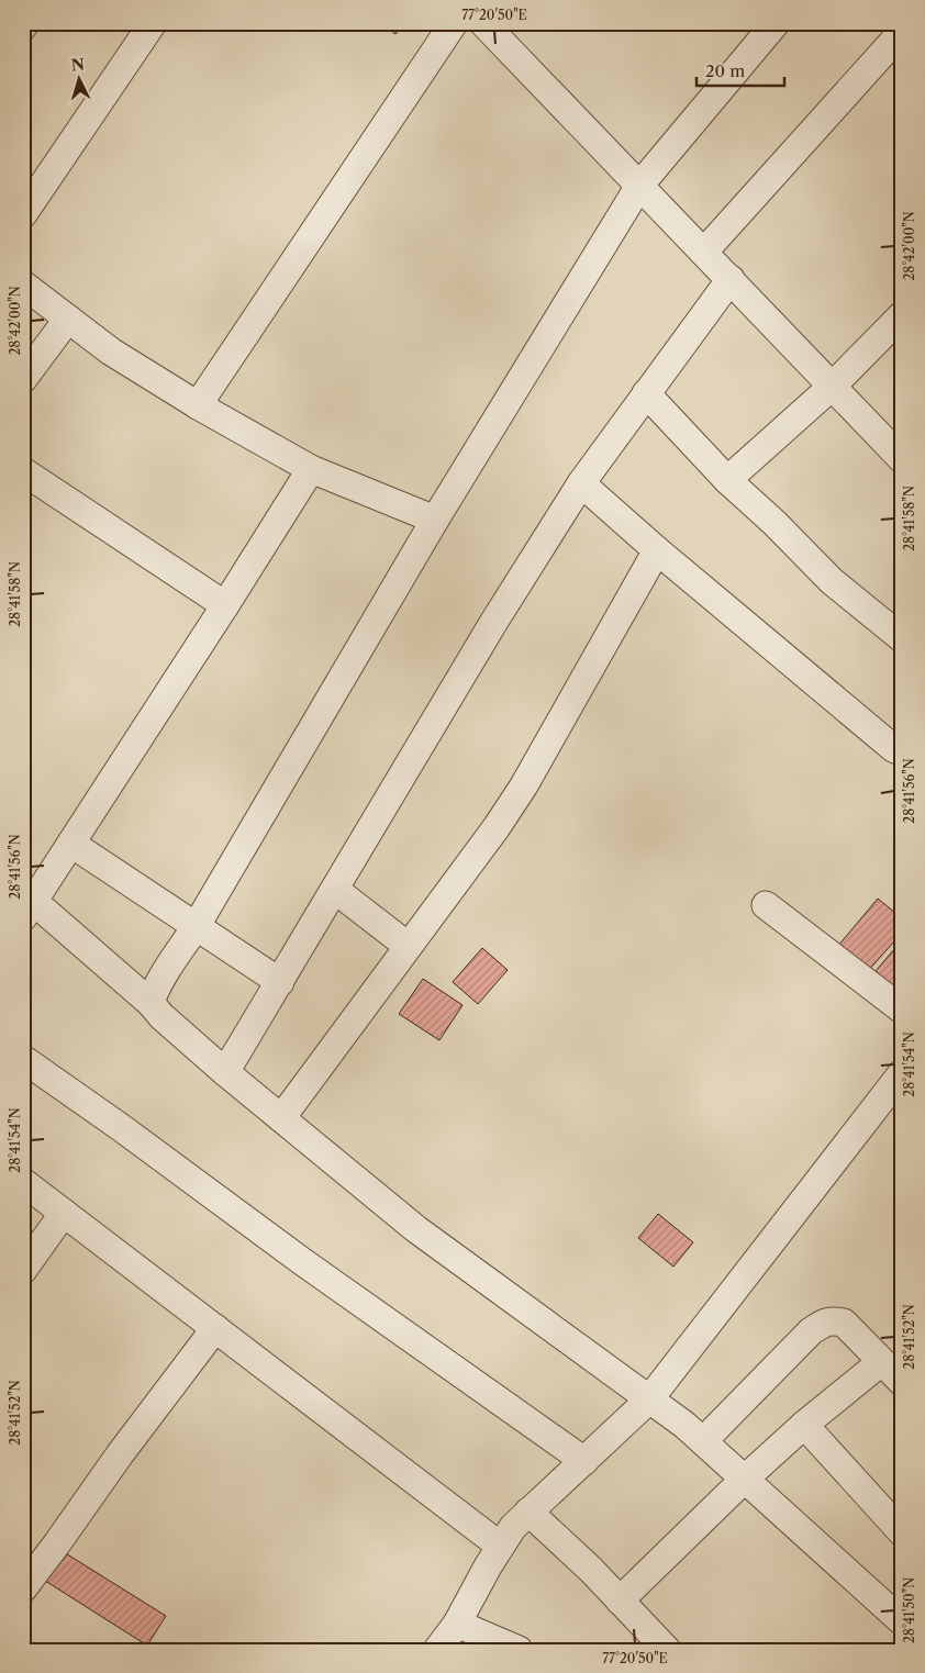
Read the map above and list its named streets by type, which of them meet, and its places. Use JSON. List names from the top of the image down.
{
  "scale_bar": "20 m",
  "north": "top",
  "coordinates": [
    "77°20'50\"E",
    "28°42'00\"N",
    "28°41'58\"N",
    "28°41'56\"N",
    "28°41'54\"N",
    "28°41'52\"N",
    "28°41'50\"N"
  ]
}
